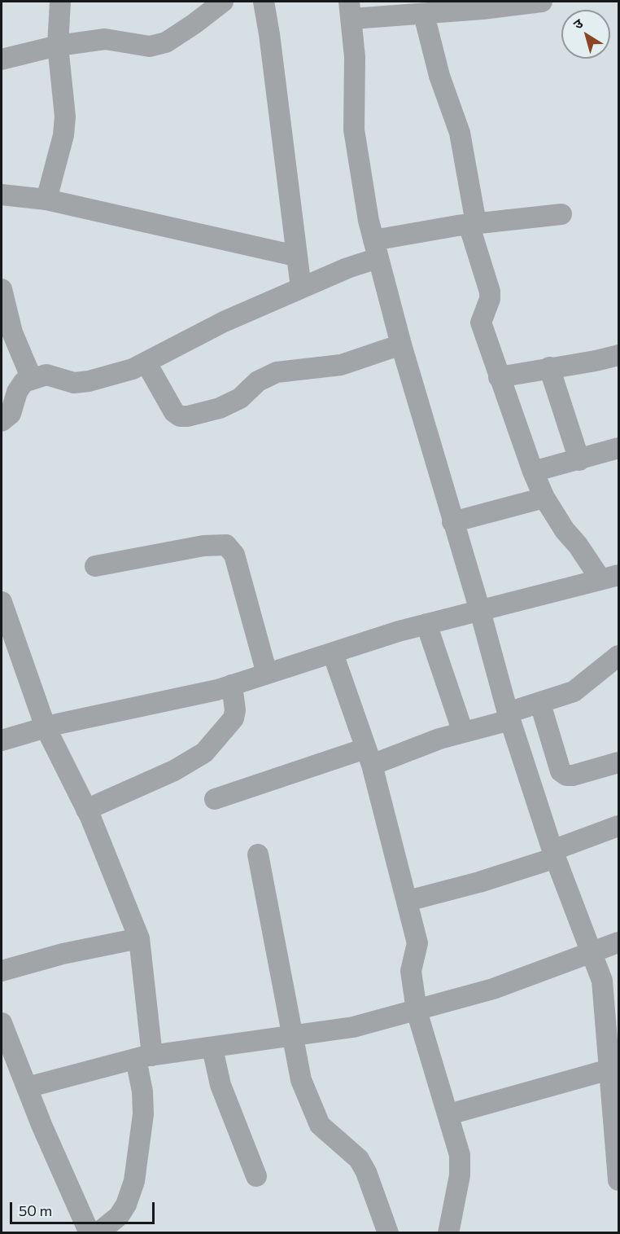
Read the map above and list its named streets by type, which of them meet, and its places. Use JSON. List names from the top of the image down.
{
  "scale_bar": "50 m",
  "north": "top left"
}
